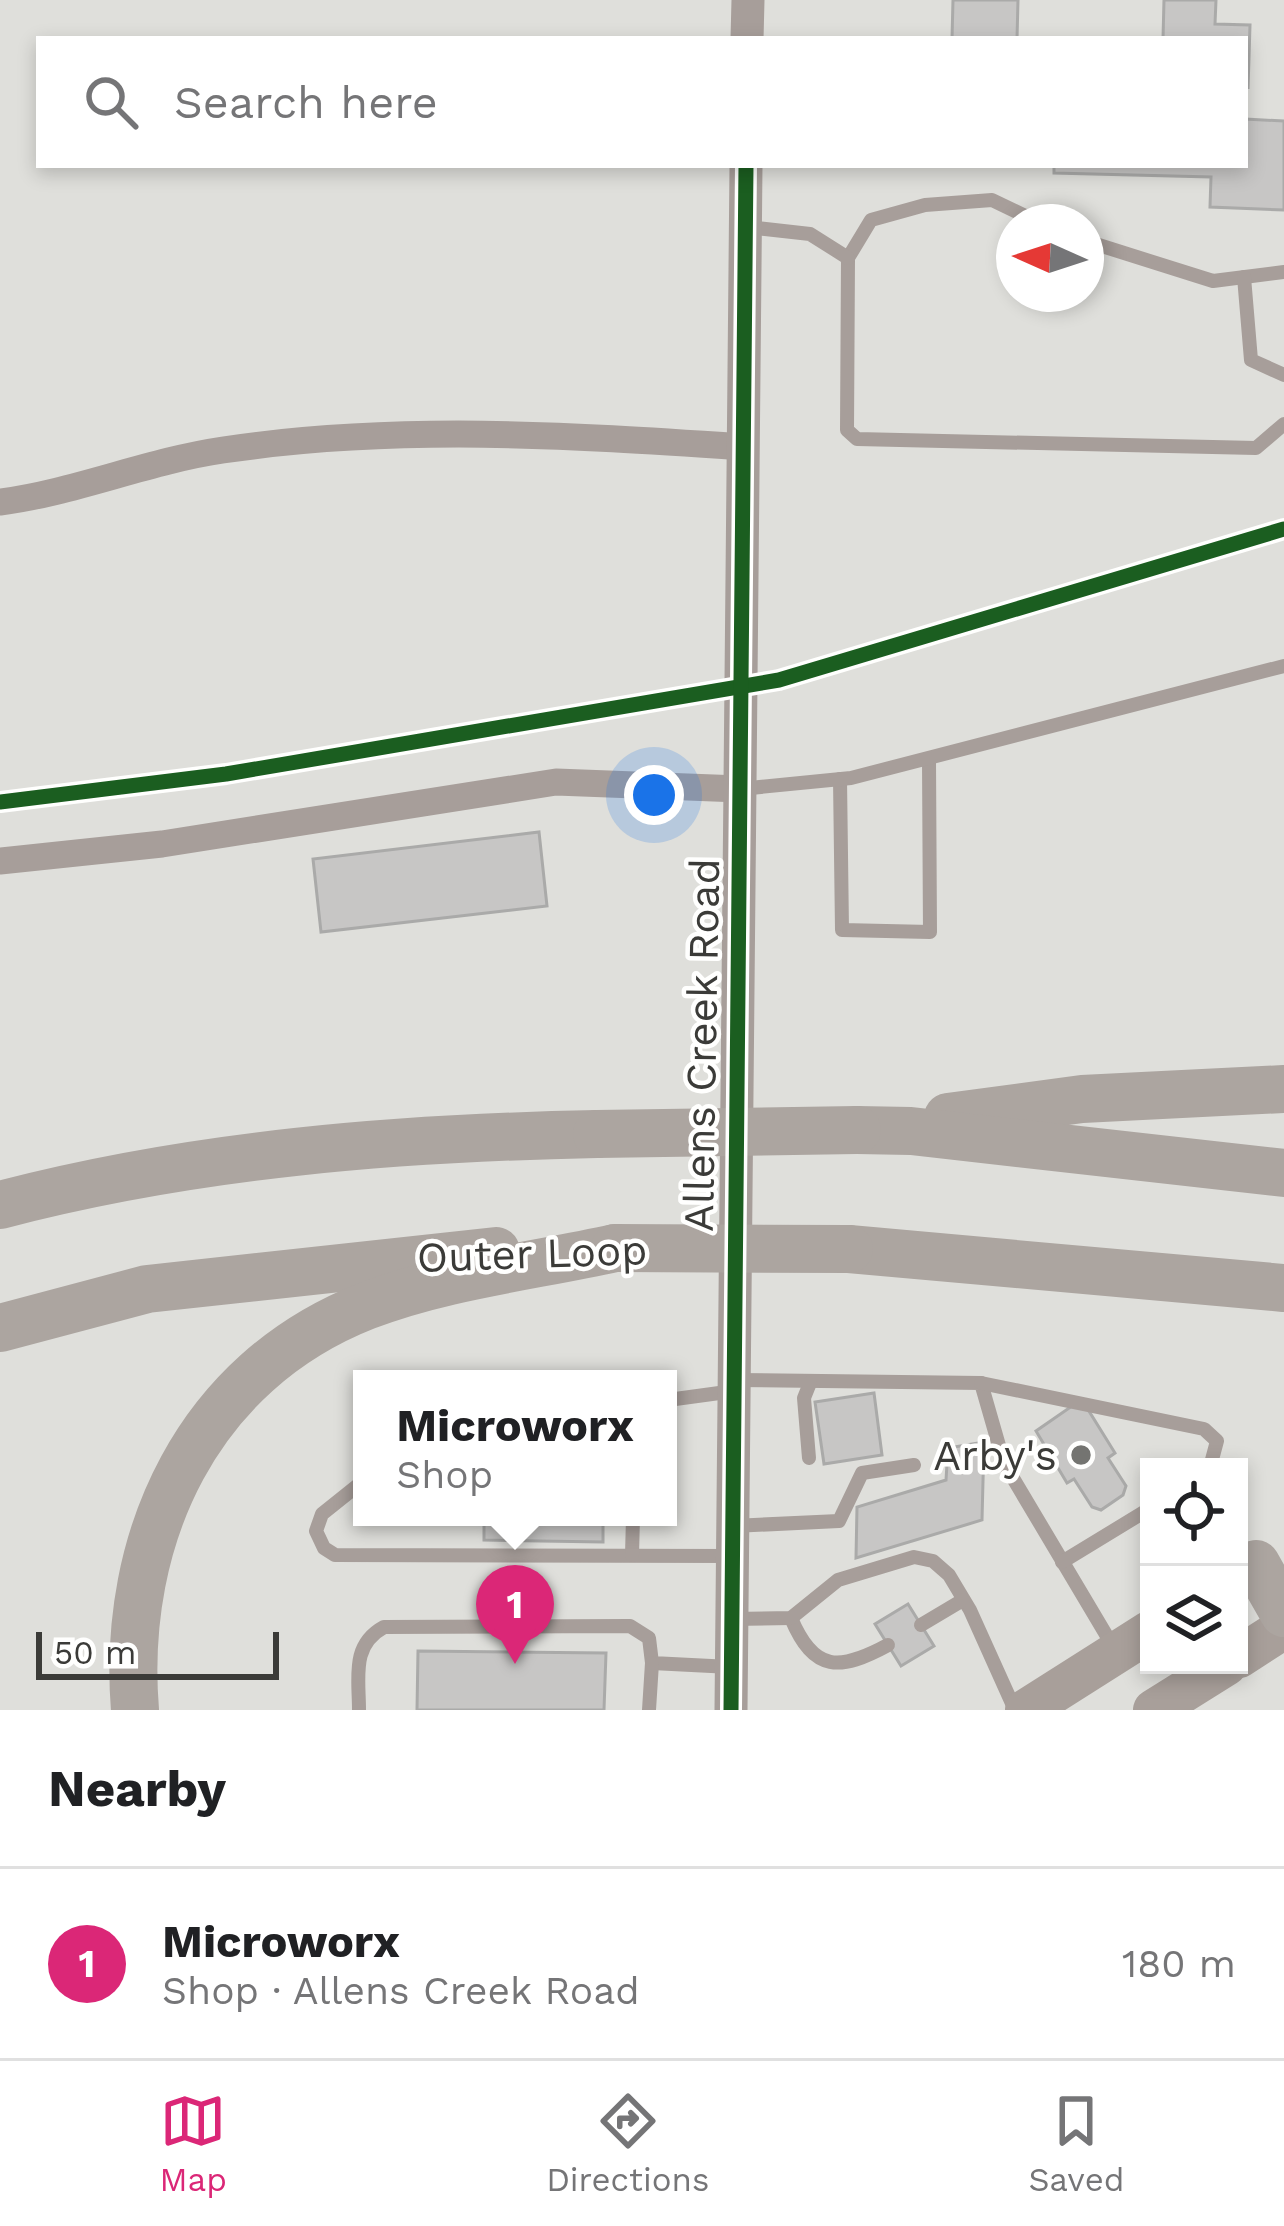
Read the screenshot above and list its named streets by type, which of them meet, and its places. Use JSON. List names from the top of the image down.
{
  "streets": {
    "highway": ["Outer Loop"],
    "street": ["Allens Creek Road"]
  },
  "places": ["Arby's"],
  "scale_bar": "50 m",
  "north": "left",
  "page": {
    "search": "Search here",
    "popup": ["Microworx", "Shop"],
    "pins": "1",
    "scale": "50 m",
    "heading": "Nearby",
    "list": [
      {
        "mark": "1",
        "name": "Microworx",
        "note": "Shop · Allens Creek Road",
        "value": "180 m"
      }
    ],
    "nav": ["Map", "Directions", "Saved"]
  }
}
